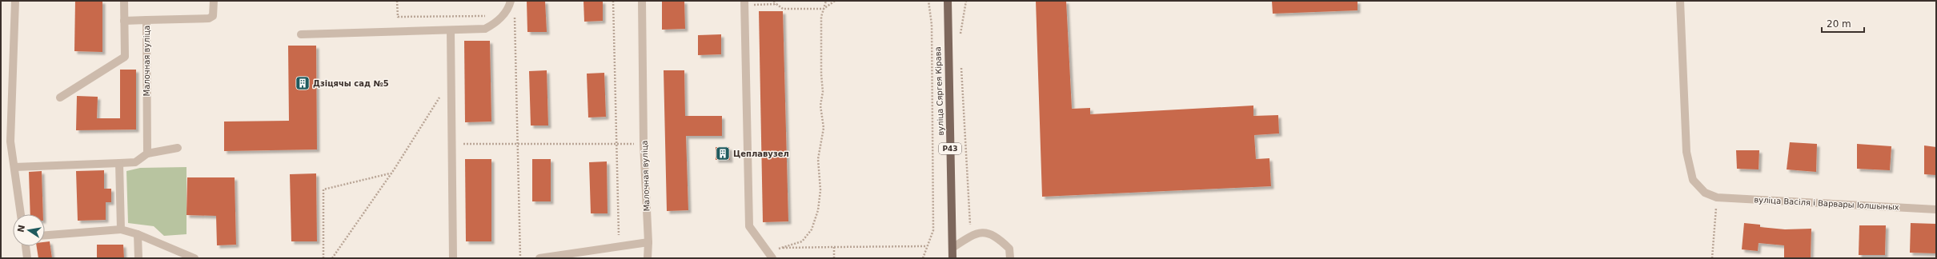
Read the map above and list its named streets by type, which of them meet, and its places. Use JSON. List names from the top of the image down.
{
  "streets": {
    "main road": ["вуліца Сяргея Кірава", "Р43"],
    "street": ["Малочная вуліца", "вуліца Васіля і Варвары Іолшыных"]
  },
  "places": {
    "building": ["Дзіцячы сад №5", "Цеплавузел"]
  },
  "scale_bar": "20 m",
  "north": "left"
}
